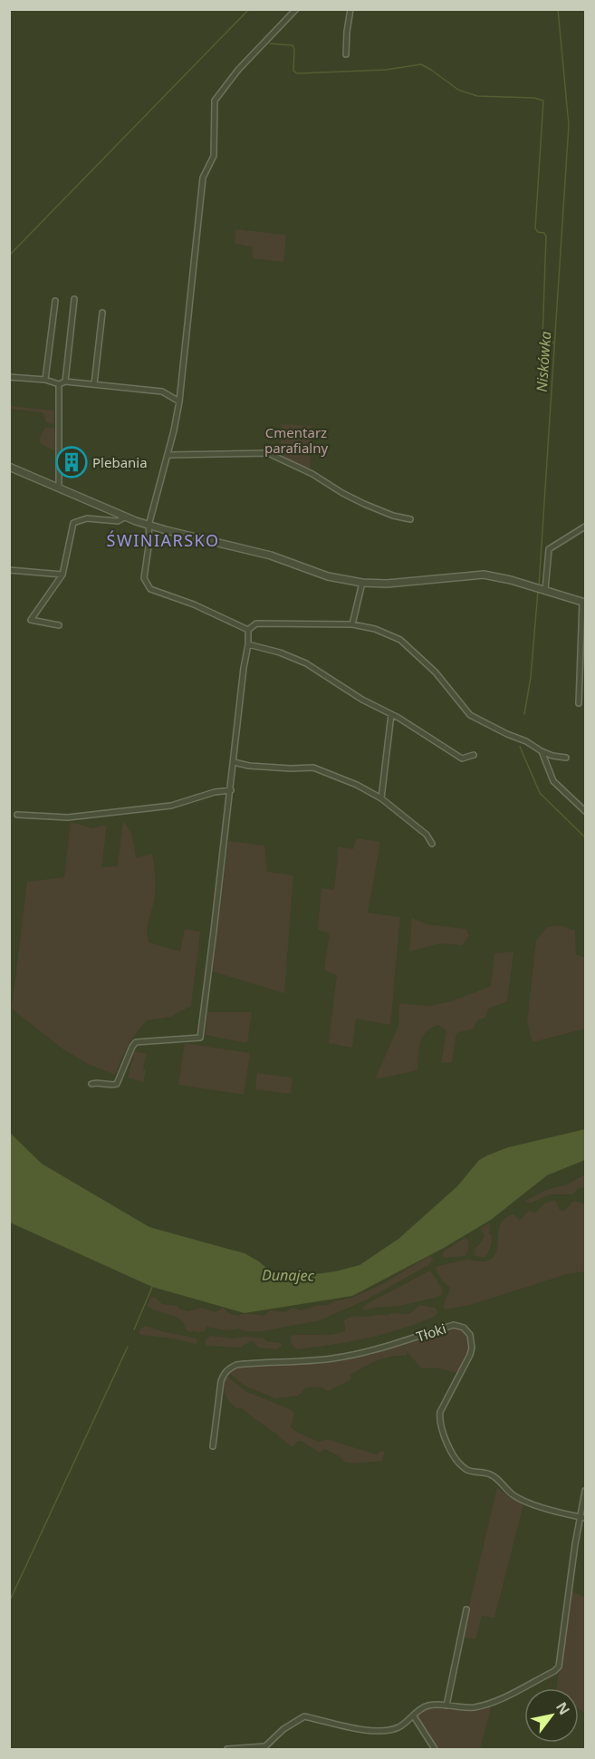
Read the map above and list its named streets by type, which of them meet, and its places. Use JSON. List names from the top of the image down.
{
  "streets": {
    "street": ["Tłoki"]
  },
  "districts": ["ŚWINIARSKO"],
  "water": ["Niskówka", "Dunajec"],
  "parks": ["Cmentarz parafialny"],
  "places": {
    "building": ["Plebania"]
  },
  "north": "top right"
}
